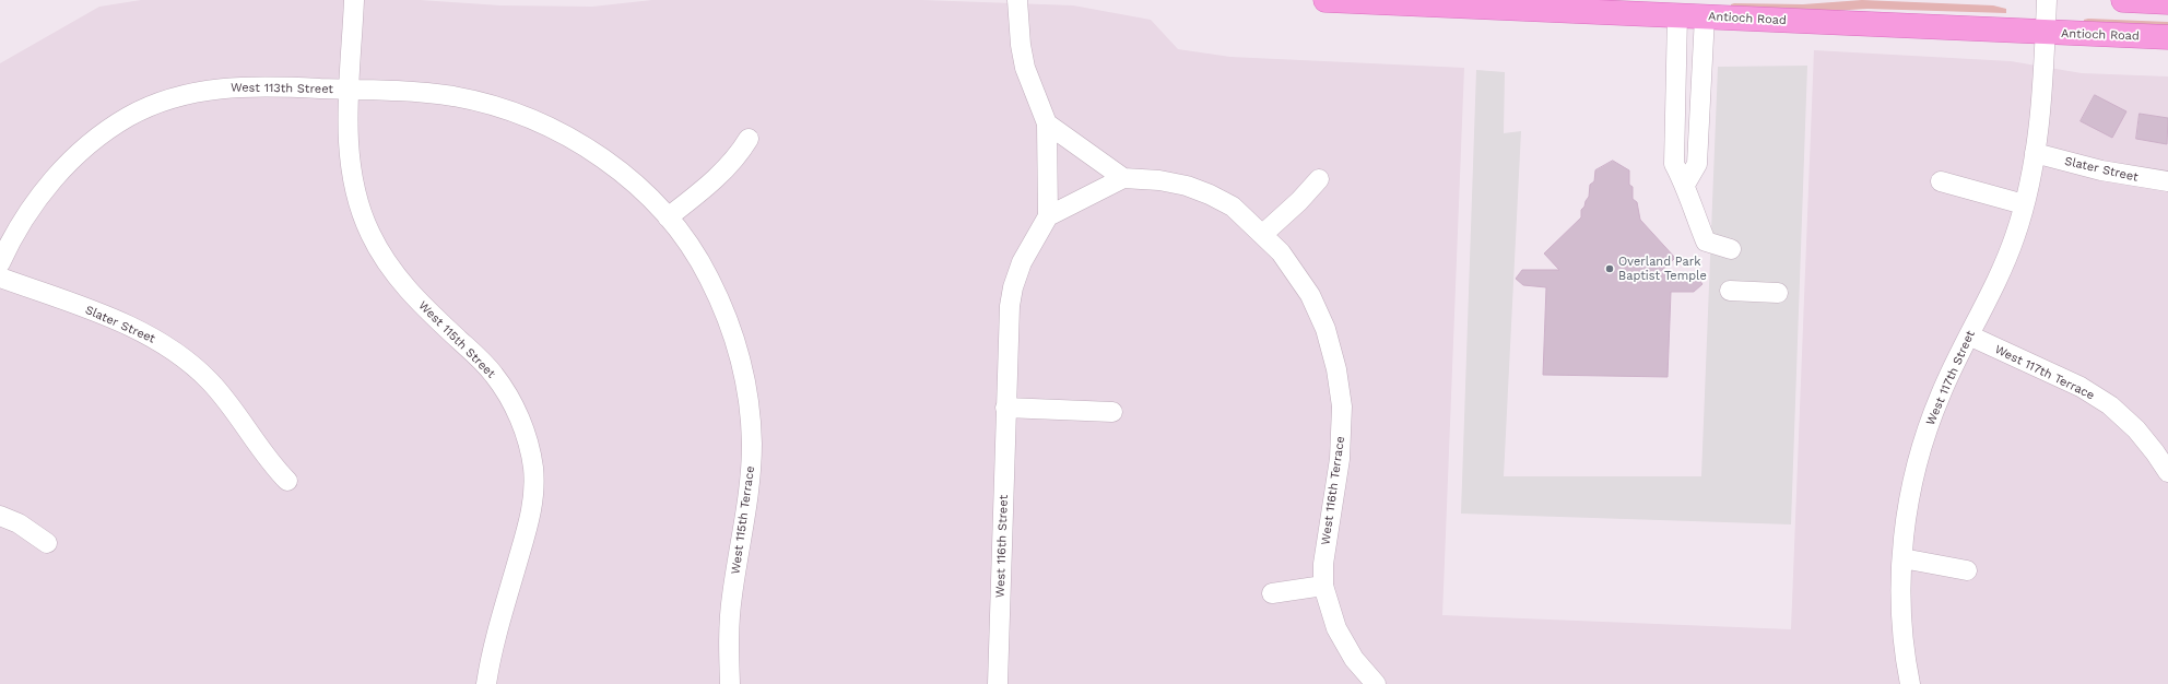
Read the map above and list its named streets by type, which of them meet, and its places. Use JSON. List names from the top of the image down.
{
  "streets": {
    "main road": ["Antioch Road"],
    "street": [
      "West 113th Street",
      "Slater Street",
      "West 115th Street",
      "West 117th Terrace",
      "West 117th Street",
      "West 116th Terrace",
      "West 115th Terrace",
      "West 116th Street"
    ]
  },
  "crossings": [
    ["Antioch Road", "West 117th Street"],
    ["West 113th Street", "West 115th Street"],
    ["West 113th Street", "West 115th Terrace"],
    ["Slater Street", "West 117th Street"],
    ["West 115th Street", "West 115th Terrace"],
    ["West 117th Terrace", "West 117th Street"],
    ["West 116th Terrace", "West 116th Street"]
  ],
  "places": ["Overland Park Baptist Temple"]
}
